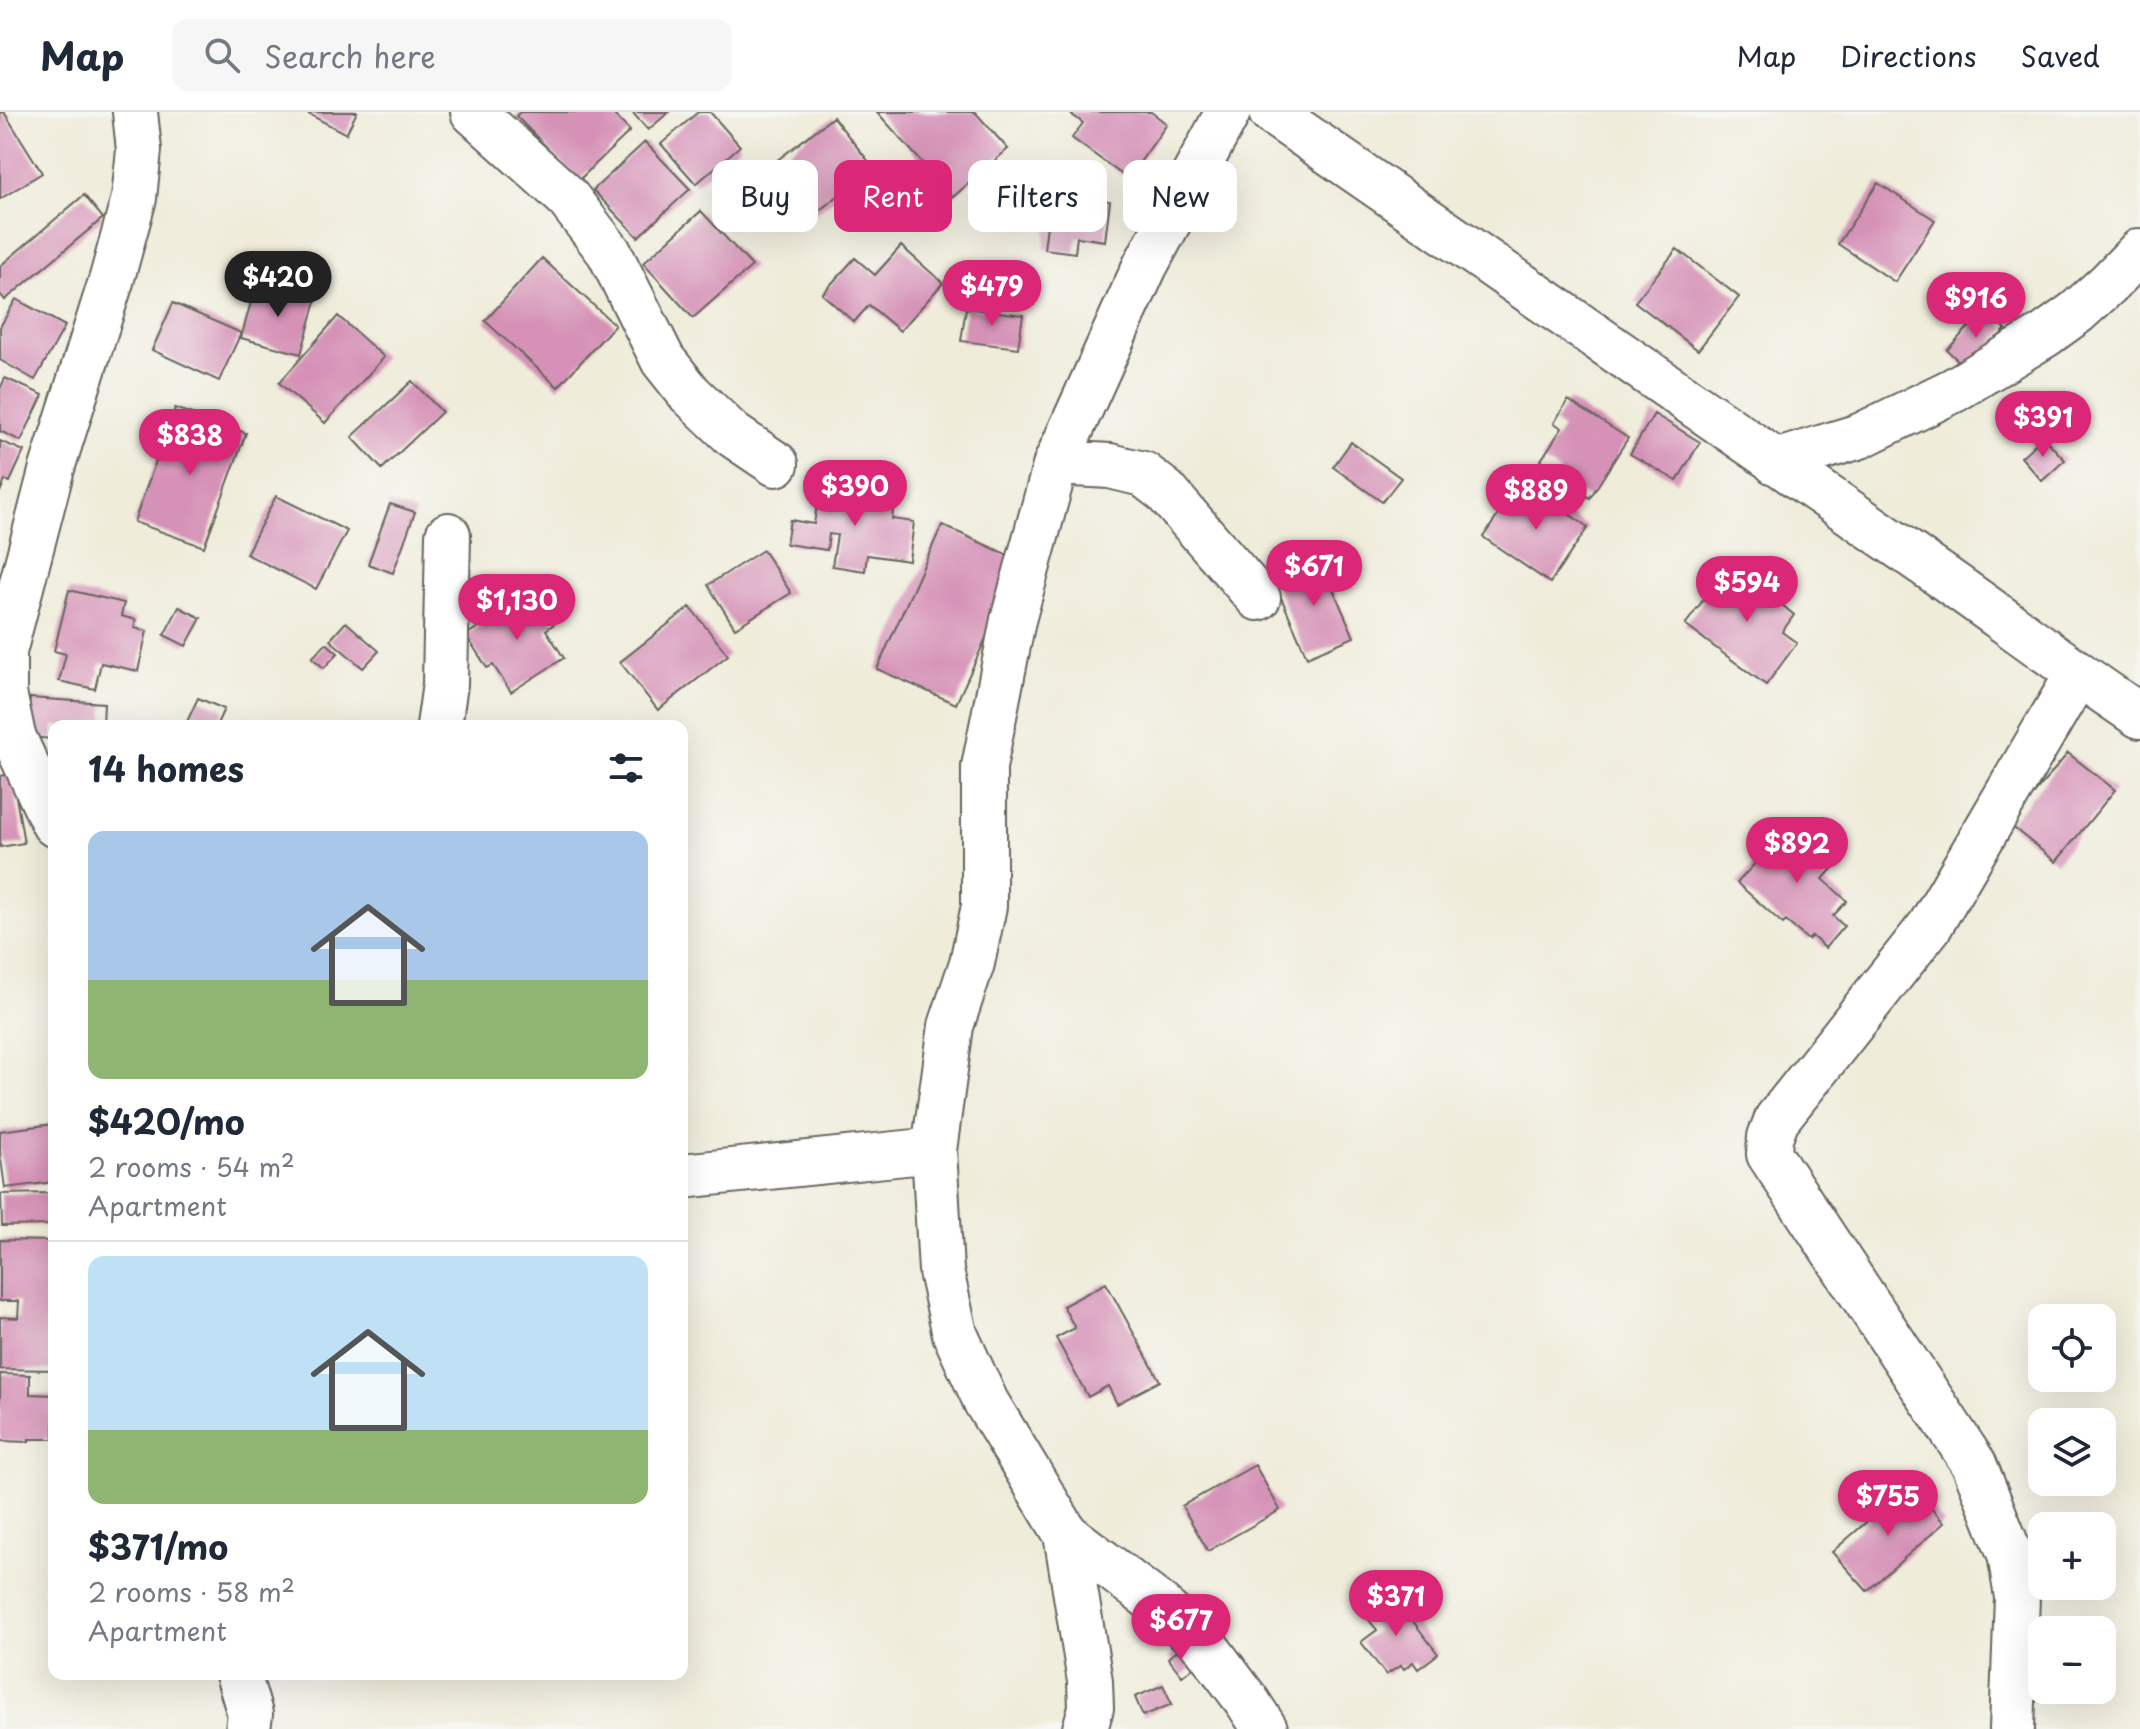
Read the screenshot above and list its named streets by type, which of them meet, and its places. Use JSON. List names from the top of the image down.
{
  "page": {
    "header": "Map",
    "search": "Search here",
    "nav": ["Map", "Directions", "Saved"],
    "chip": [
      "Buy",
      "Rent",
      "Filters",
      "New"
    ],
    "price": [
      "$420",
      "$479",
      "$916",
      "$391",
      "$838",
      "$390",
      "$889",
      "$671",
      "$594",
      "$1,130",
      "$892",
      "$755",
      "$371",
      "$677"
    ],
    "heading": "14 homes",
    "list": [
      {
        "name": "$420/mo",
        "note": "2 rooms · 54 m² · Apartment"
      },
      {
        "name": "$371/mo",
        "note": "2 rooms · 58 m² · Apartment"
      }
    ],
    "map_buttons": ["+", "−"]
  }
}
